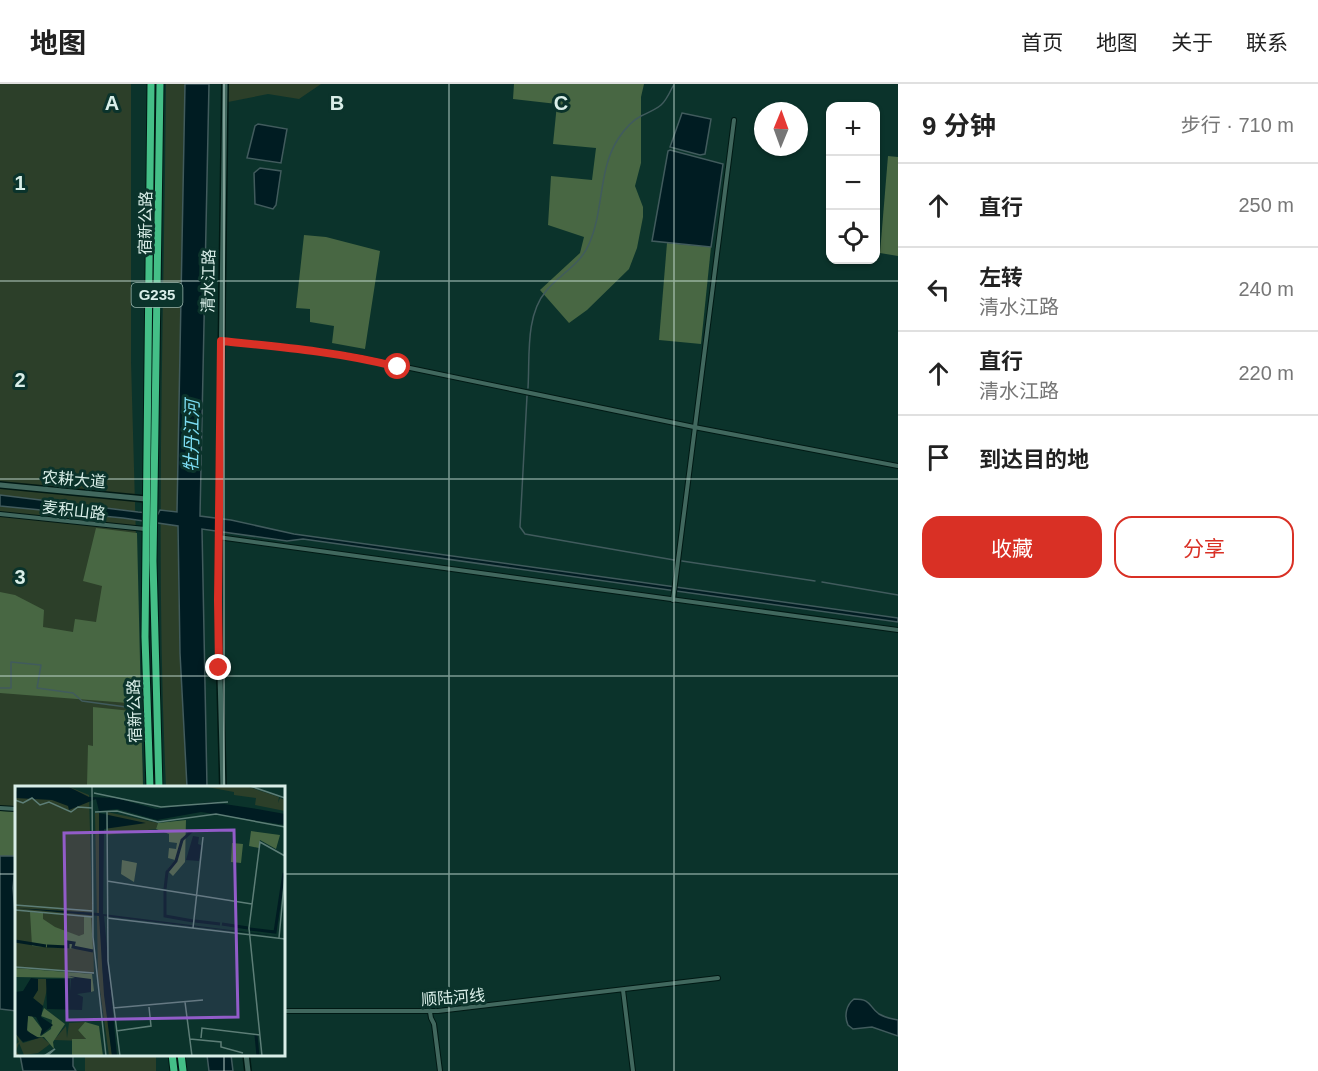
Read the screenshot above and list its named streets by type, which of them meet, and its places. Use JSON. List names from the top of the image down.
{
  "streets": {
    "highway": ["宿新公路", "G235"],
    "street": [
      "清水江路",
      "农耕大道",
      "麦积山路",
      "顺陆河线"
    ]
  },
  "crossings": [
    ["宿新公路", "农耕大道"],
    ["宿新公路", "麦积山路"]
  ],
  "water": ["牡丹江河"],
  "north": "top",
  "page": {
    "header": "地图",
    "nav": [
      "首页",
      "地图",
      "关于",
      "联系"
    ],
    "heading": ["9 分钟", "步行 · 710 m"],
    "map_buttons": ["+", "−"],
    "list": [
      ["直行", "250 m"],
      ["左转", "清水江路", "240 m"],
      ["直行", "清水江路", "220 m"],
      "到达目的地"
    ],
    "buttons": ["收藏", "分享"]
  },
  "grid": {
    "columns": ["A", "B", "C"],
    "rows": ["1", "2", "3"]
  }
}
